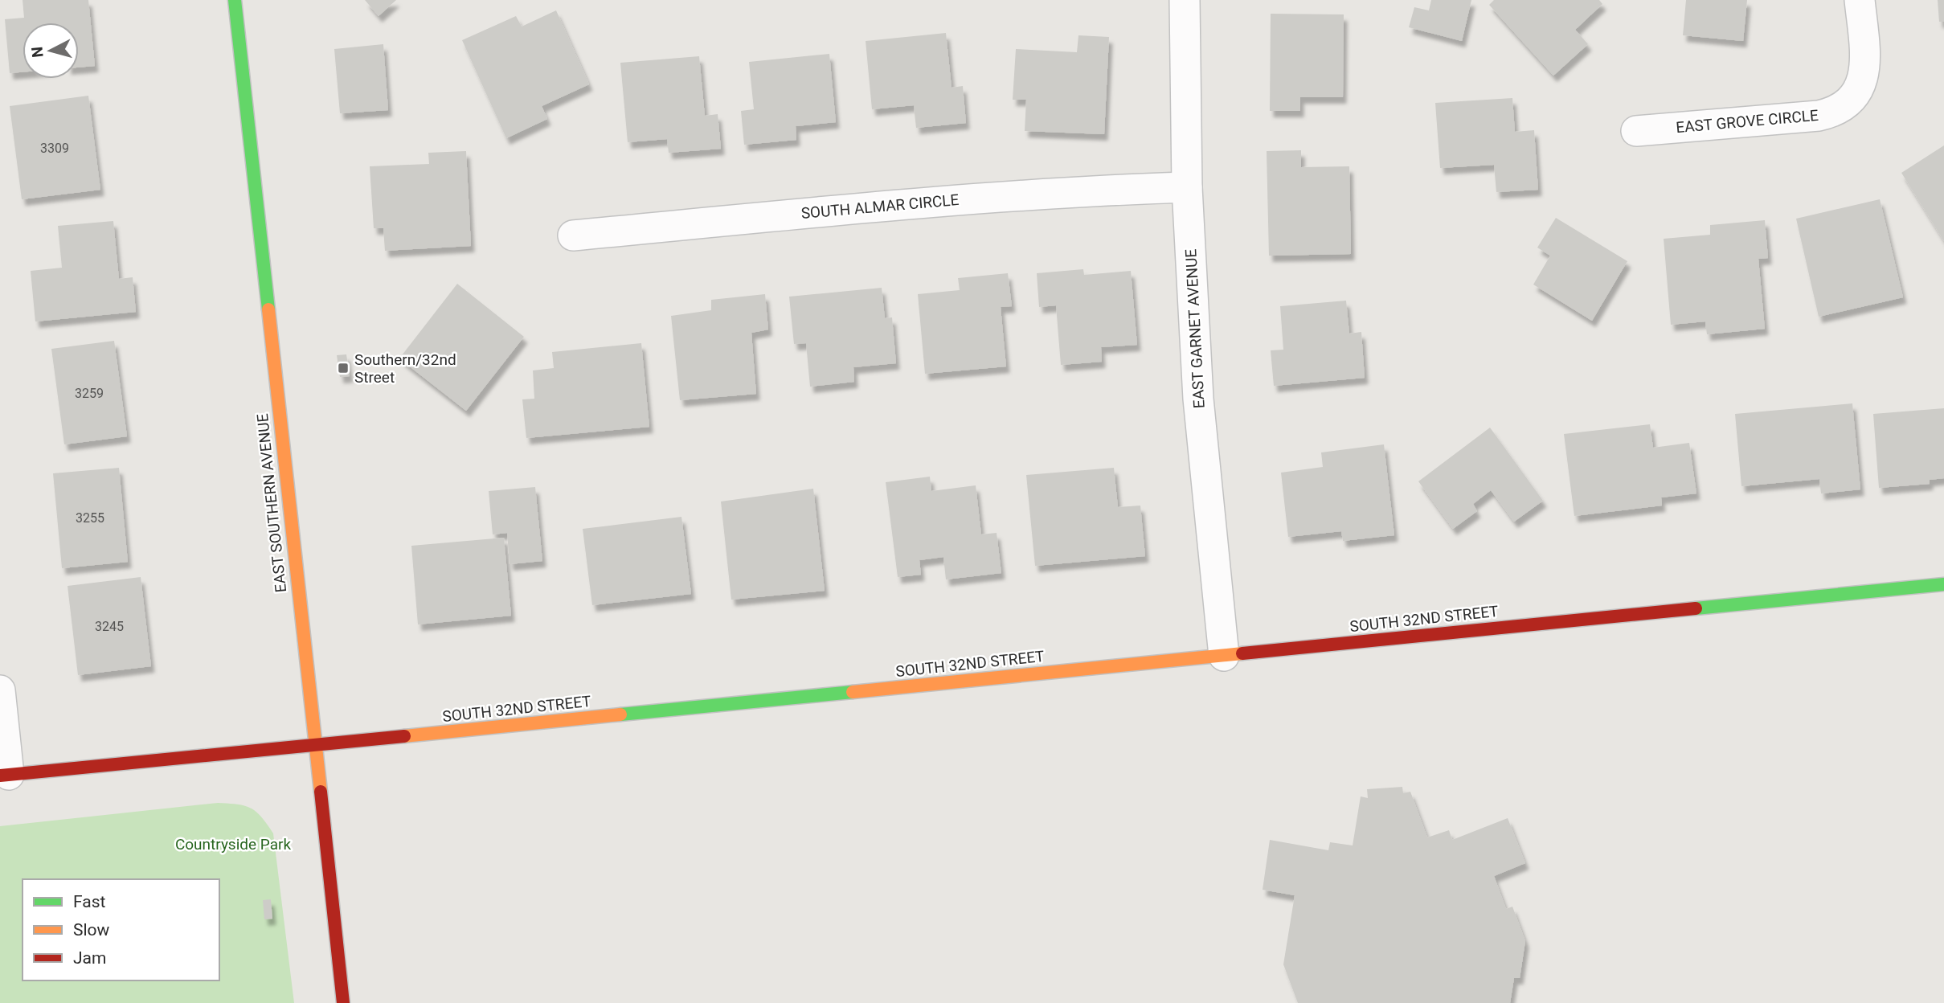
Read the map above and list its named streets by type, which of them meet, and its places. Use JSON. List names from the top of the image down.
{
  "streets": {
    "street": [
      "EAST GROVE CIRCLE",
      "SOUTH ALMAR CIRCLE",
      "EAST GARNET AVENUE",
      "EAST SOUTHERN AVENUE",
      "SOUTH 32ND STREET"
    ]
  },
  "crossings": [
    ["SOUTH ALMAR CIRCLE", "EAST GARNET AVENUE"],
    ["EAST GARNET AVENUE", "SOUTH 32ND STREET"],
    ["EAST SOUTHERN AVENUE", "SOUTH 32ND STREET"]
  ],
  "parks": ["Countryside Park"],
  "places": {
    "transit": ["Southern/32nd Street"]
  },
  "house_numbers": [
    "3309",
    "3259",
    "3255",
    "3245"
  ],
  "legend": ["Fast", "Slow", "Jam"],
  "north": "left"
}
